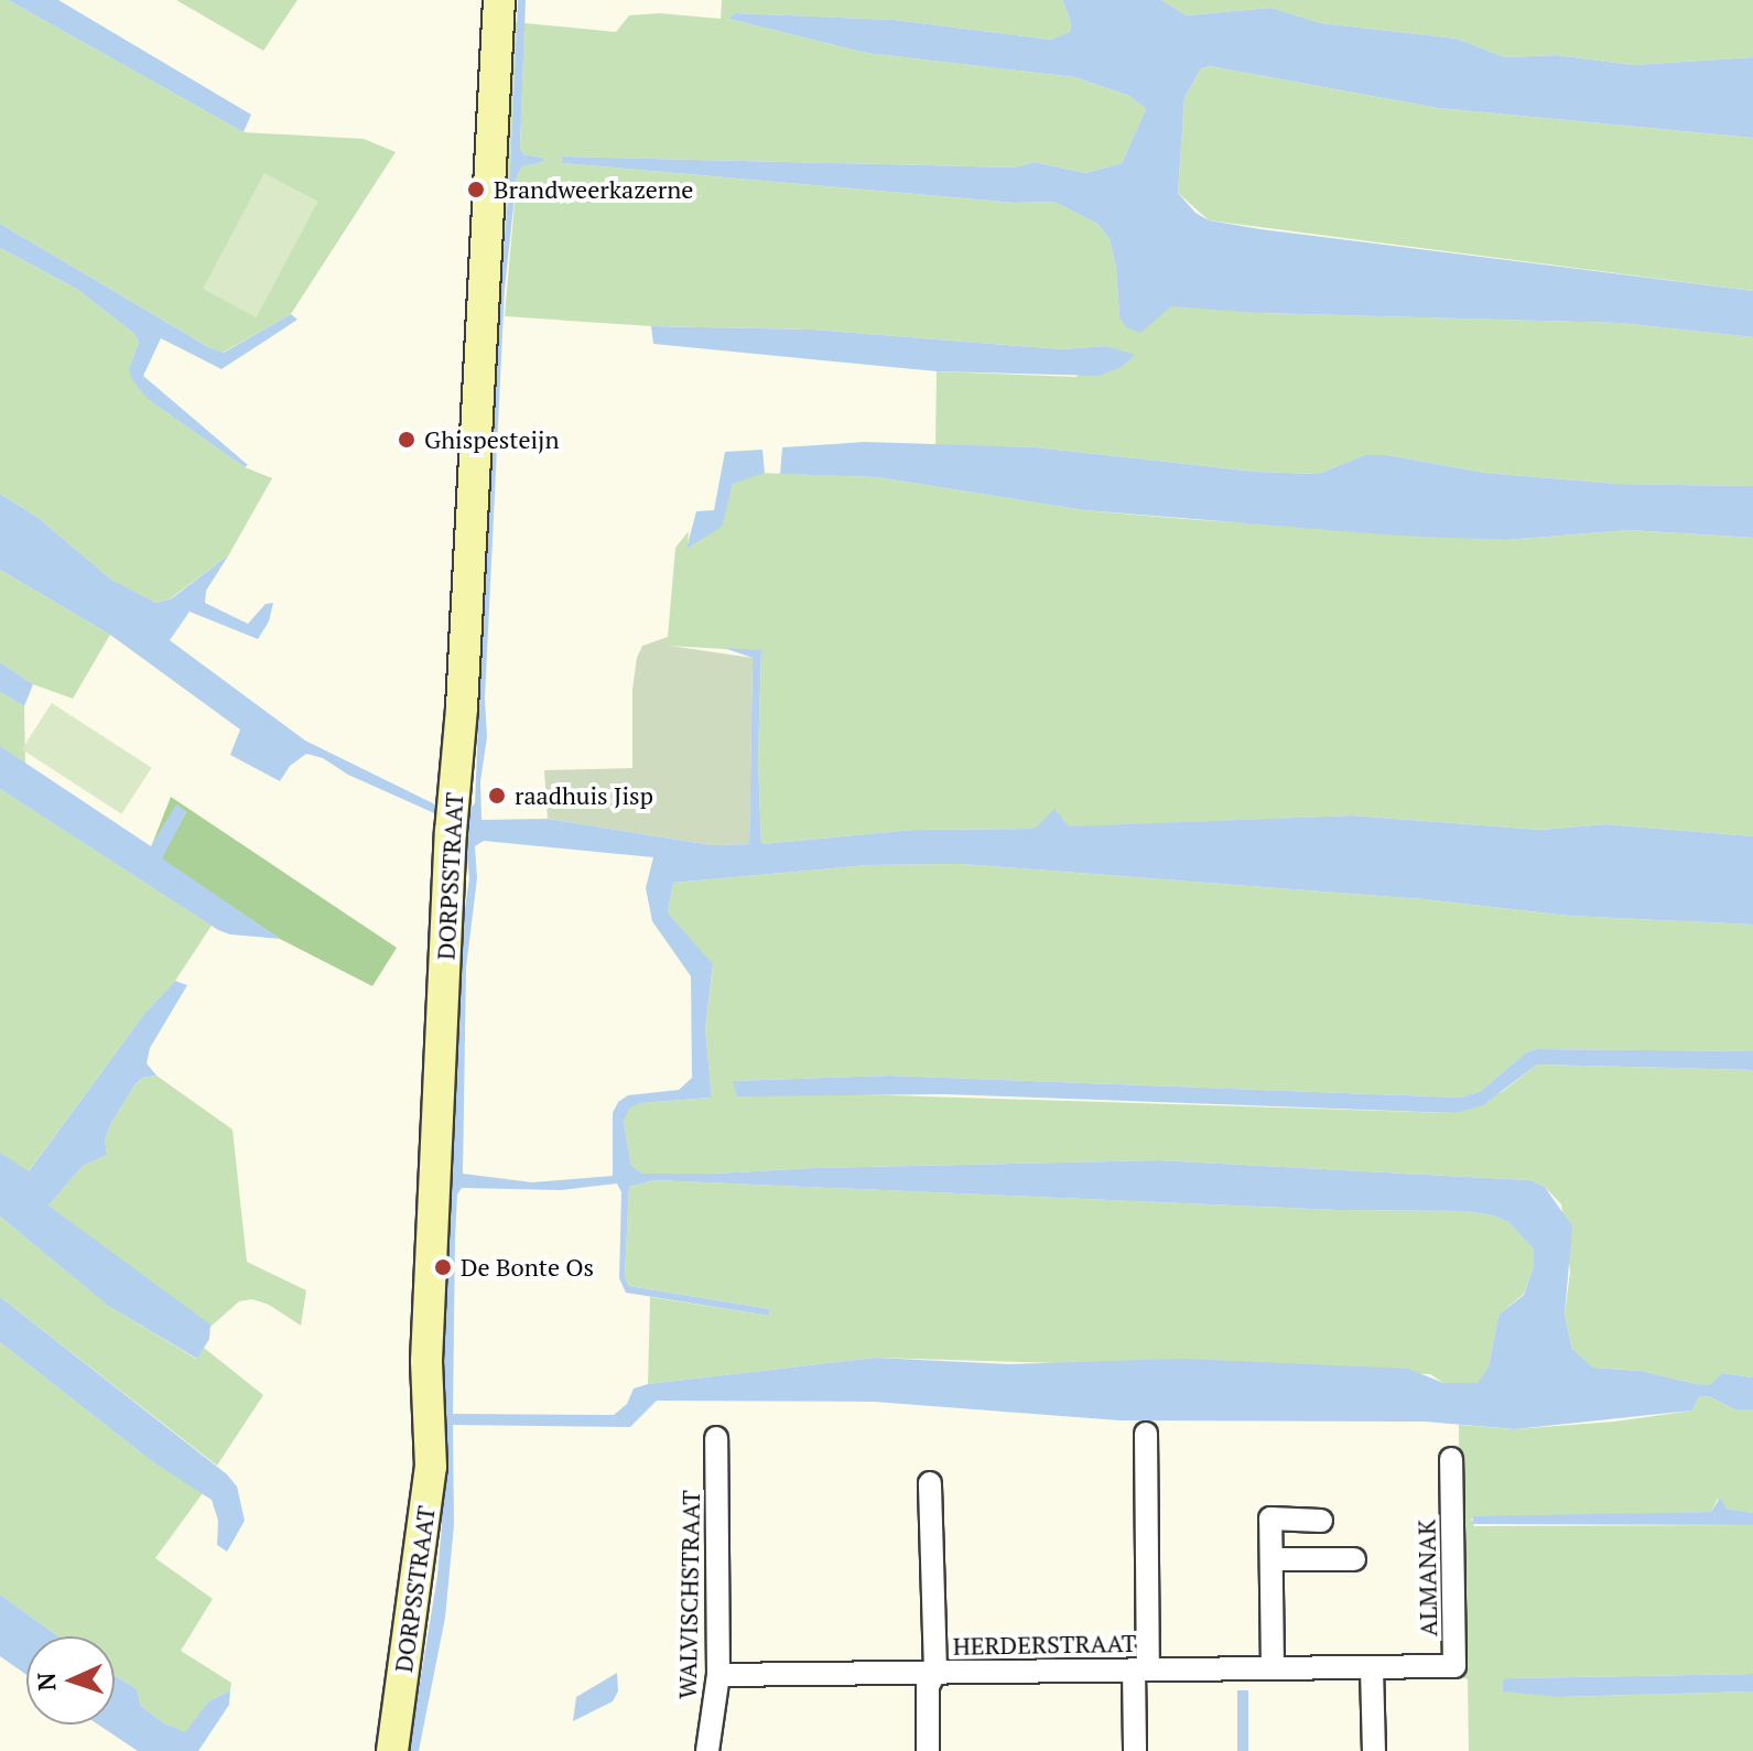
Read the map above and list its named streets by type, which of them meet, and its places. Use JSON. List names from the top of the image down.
{
  "streets": {
    "street": [
      "DORPSSTRAAT",
      "ALMANAK",
      "WALVISCHSTRAAT",
      "HERDERSTRAAT"
    ]
  },
  "crossings": [
    ["ALMANAK", "HERDERSTRAAT"],
    ["WALVISCHSTRAAT", "HERDERSTRAAT"]
  ],
  "places": [
    "Brandweerkazerne",
    "Ghispesteijn",
    "raadhuis Jisp",
    "De Bonte Os"
  ],
  "north": "left"
}
